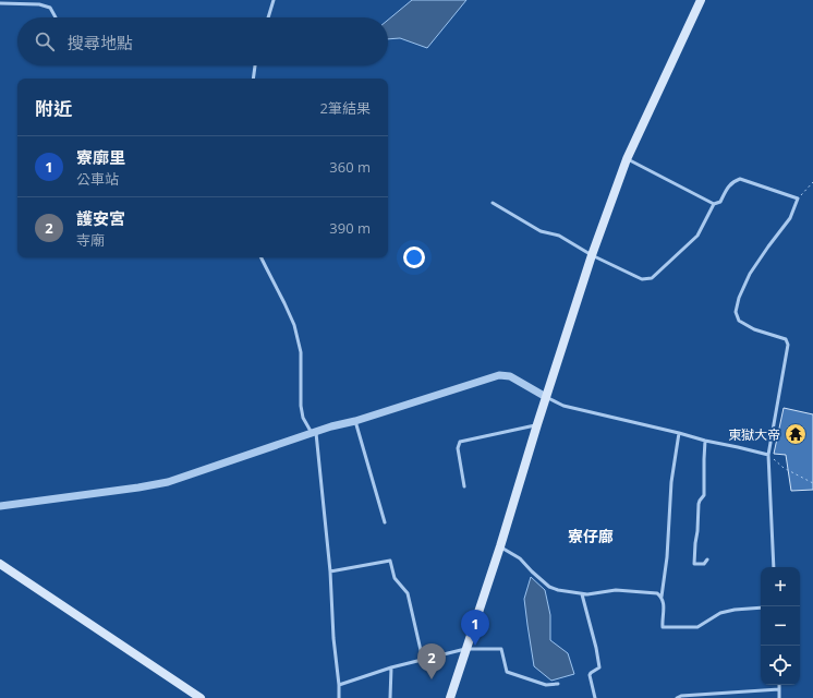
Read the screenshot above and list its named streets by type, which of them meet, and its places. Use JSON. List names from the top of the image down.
{
  "districts": ["寮仔廍"],
  "places": {
    "temple": ["東獄大帝"]
  },
  "page": {
    "search": "搜尋地點",
    "heading": ["附近", "2筆結果"],
    "list": [
      {
        "mark": "1",
        "name": "寮廓里",
        "note": "公車站",
        "value": "360 m"
      },
      {
        "mark": "2",
        "name": "護安宮",
        "note": "寺廟",
        "value": "390 m"
      }
    ],
    "map_buttons": ["+", "−"],
    "pins": ["1", "2"]
  }
}
